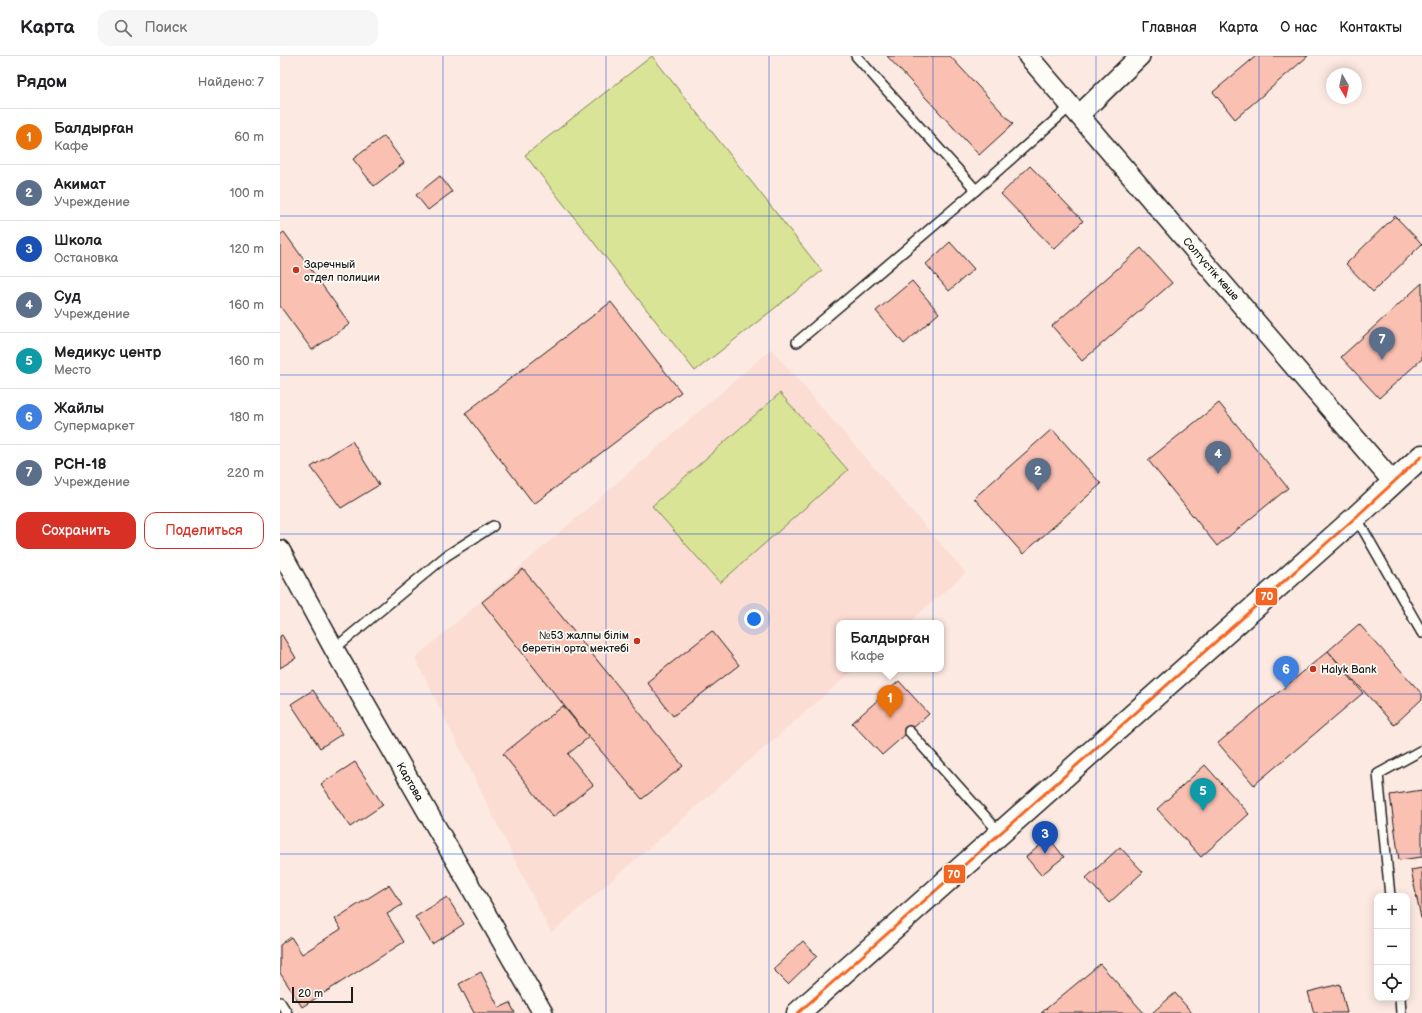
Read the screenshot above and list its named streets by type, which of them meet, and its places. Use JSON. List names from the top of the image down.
{
  "streets": {
    "street": ["Солтүстік көше", "Картова"]
  },
  "places": ["Заречный отдел полиции", "№53 жалпы білім беретін орта мектебі", "Halyk Bank"],
  "lines": ["transit line 70"],
  "scale_bar": "20 m",
  "north": "bottom",
  "page": {
    "header": "Карта",
    "search": "Поиск",
    "nav": [
      "Главная",
      "Карта",
      "О нас",
      "Контакты"
    ],
    "heading": ["Рядом", "Найдено: 7"],
    "list": [
      {
        "mark": "1",
        "name": "Балдырған",
        "note": "Кафе",
        "value": "60 m"
      },
      {
        "mark": "2",
        "name": "Акимат",
        "note": "Учреждение",
        "value": "100 m"
      },
      {
        "mark": "3",
        "name": "Школа",
        "note": "Остановка",
        "value": "120 m"
      },
      {
        "mark": "4",
        "name": "Суд",
        "note": "Учреждение",
        "value": "160 m"
      },
      {
        "mark": "5",
        "name": "Медикус центр",
        "note": "Место",
        "value": "160 m"
      },
      {
        "mark": "6",
        "name": "Жайлы",
        "note": "Супермаркет",
        "value": "180 m"
      },
      {
        "mark": "7",
        "name": "PCH-18",
        "note": "Учреждение",
        "value": "220 m"
      }
    ],
    "pins": [
      "7",
      "4",
      "2",
      "6",
      "1",
      "5",
      "3"
    ],
    "buttons": ["Сохранить", "Поделиться"],
    "popup": ["Балдырған", "Кафе"],
    "map_buttons": ["+", "−"],
    "scale": "20 m"
  }
}
